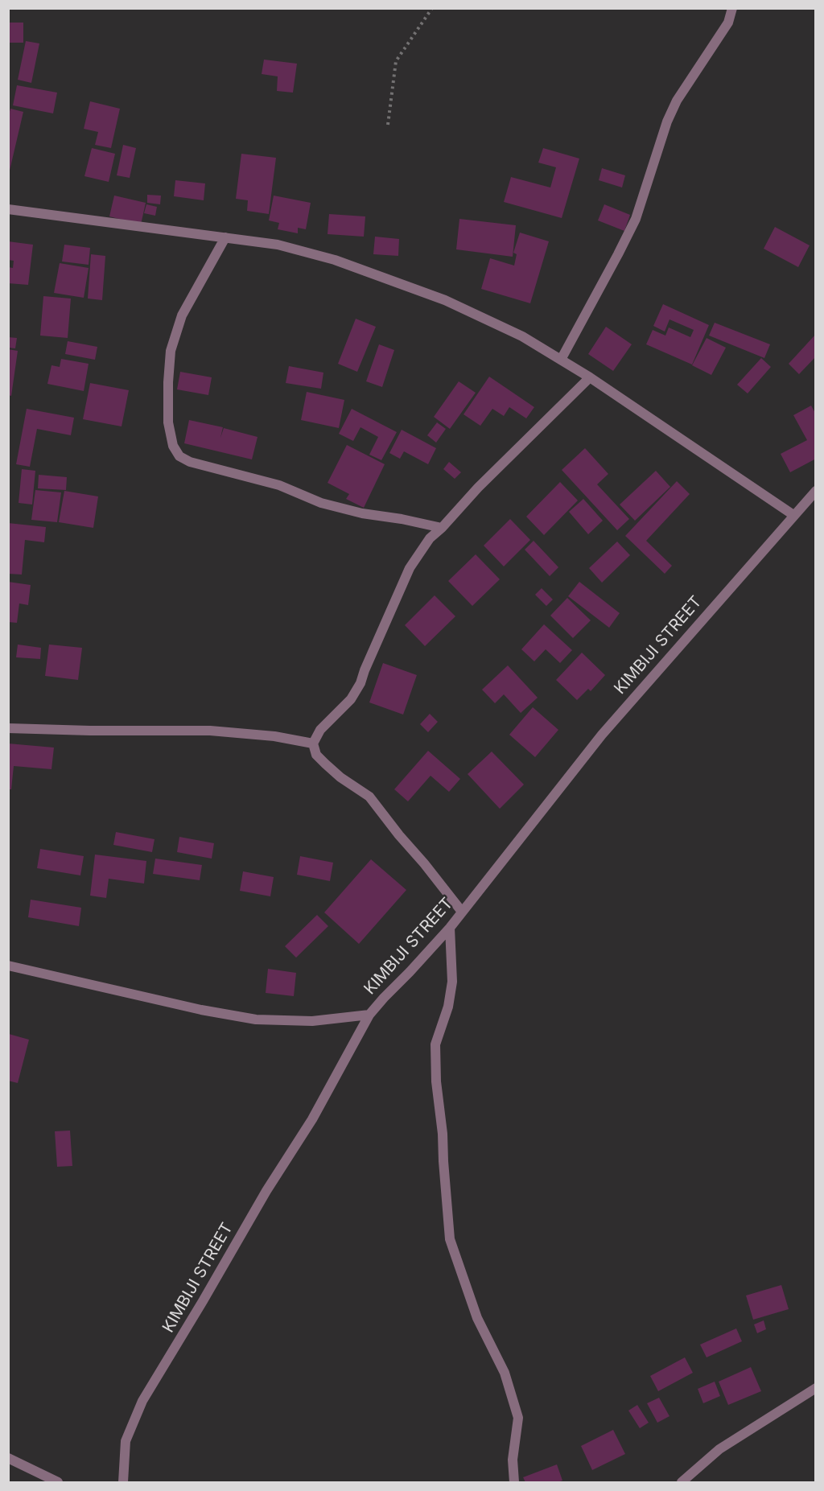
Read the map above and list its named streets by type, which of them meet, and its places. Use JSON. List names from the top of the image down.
{
  "streets": {
    "street": ["KIMBIJI STREET"]
  }
}
